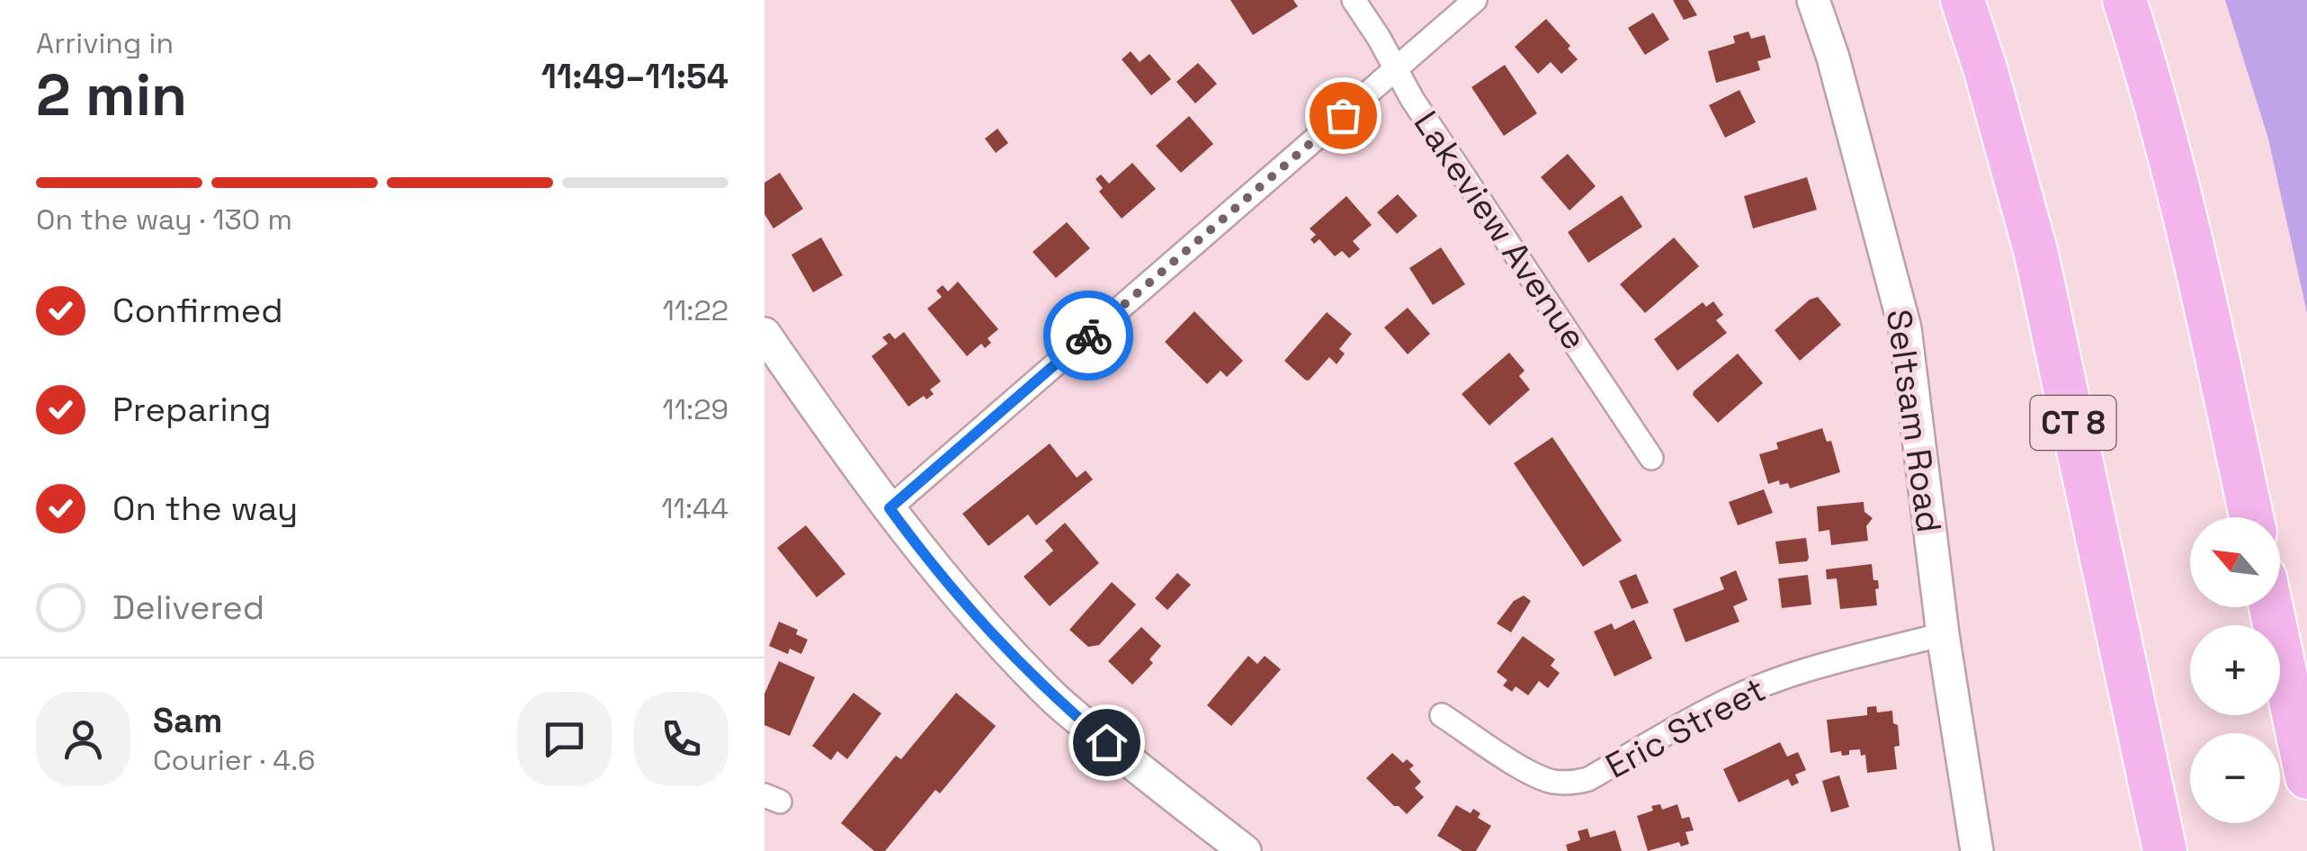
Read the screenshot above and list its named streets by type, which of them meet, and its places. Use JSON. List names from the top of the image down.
{
  "streets": {
    "highway": ["CT 8"],
    "main road": ["Seltsam Road"],
    "street": ["Lakeview Avenue", "Eric Street"]
  },
  "crossings": [
    ["Seltsam Road", "Eric Street"]
  ],
  "north": "top left",
  "page": {
    "heading": ["2 min", "Arriving in", "11:49–11:54"],
    "panel": ["Sam", "Courier · 4.6"],
    "bar": "On the way · 130 m",
    "list": [
      ["Confirmed", "11:22"],
      ["Preparing", "11:29"],
      ["On the way", "11:44"],
      "Delivered"
    ],
    "map_buttons": ["+", "−"]
  }
}
